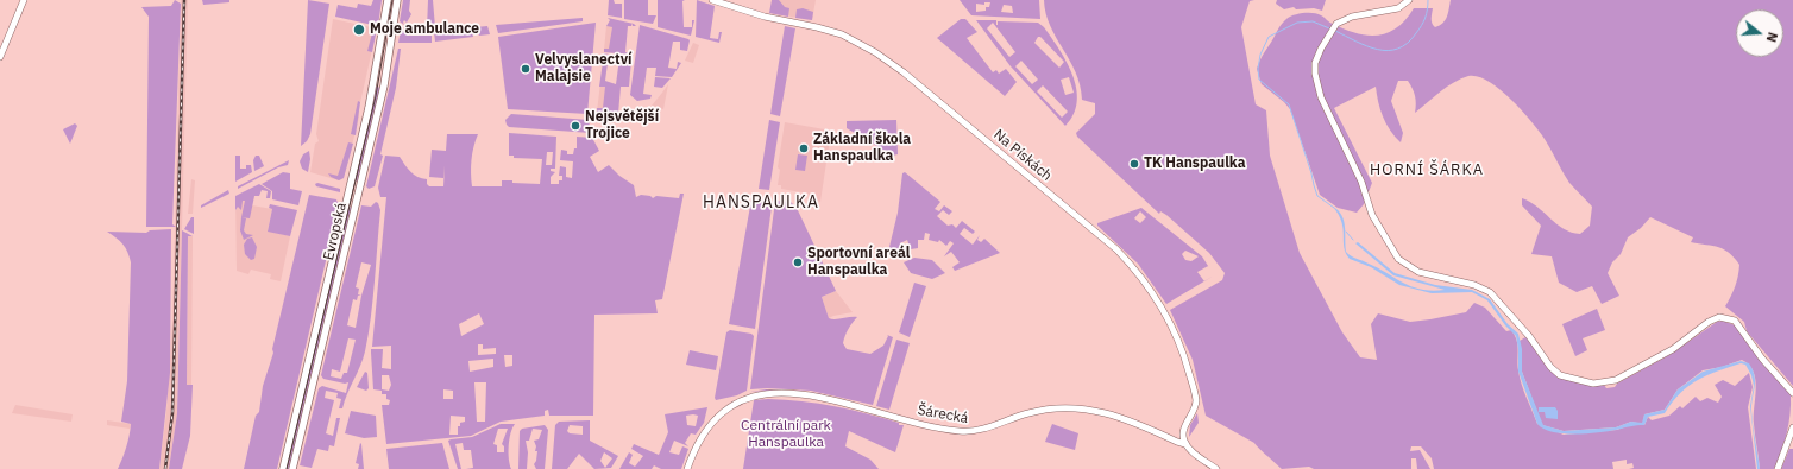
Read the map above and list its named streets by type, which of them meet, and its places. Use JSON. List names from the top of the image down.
{
  "streets": {
    "main road": ["Evropská"],
    "street": ["Na Pískách", "Šárecká"]
  },
  "crossings": [
    ["Na Pískách", "Šárecká"]
  ],
  "districts": ["HORNÍ ŠÁRKA", "HANSPAULKA"],
  "parks": ["Centrální park Hanspaulka"],
  "places": [
    "Moje ambulance",
    "Velvyslanectví Malajsie",
    "Nejsvětější Trojice",
    "Základní škola Hanspaulka",
    "TK Hanspaulka",
    "Sportovní areál Hanspaulka"
  ],
  "north": "right"
}
